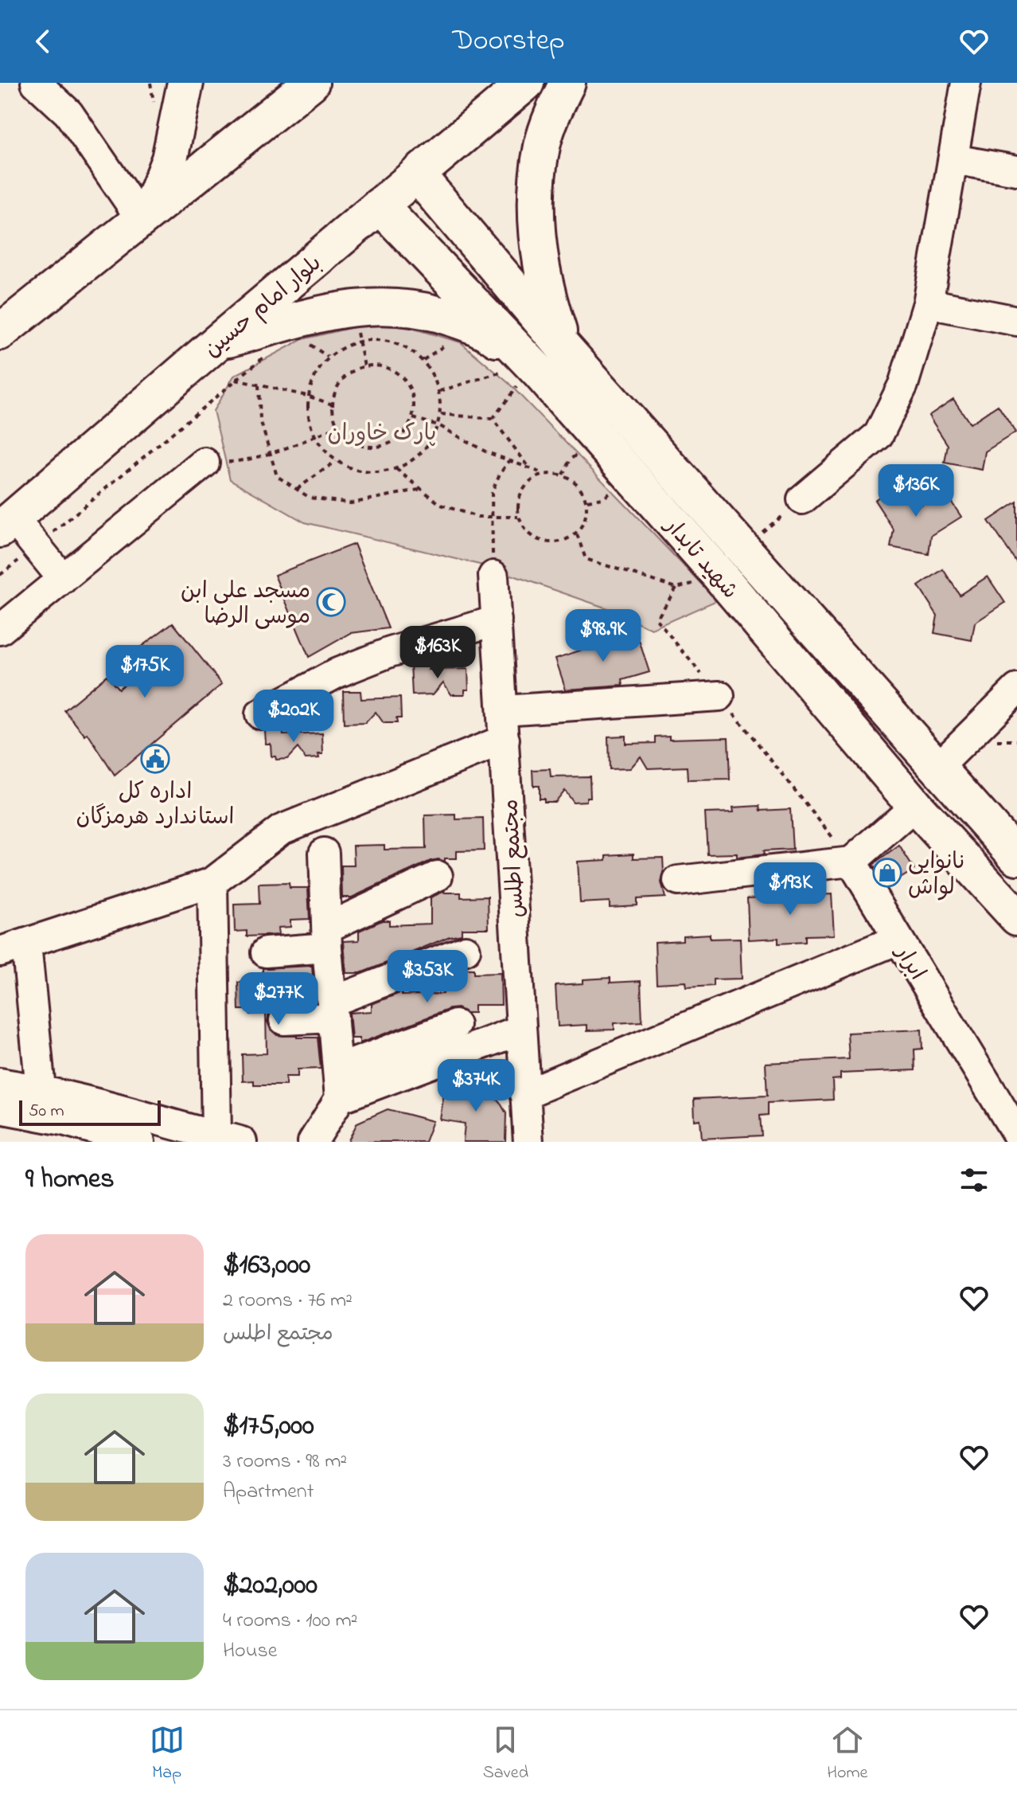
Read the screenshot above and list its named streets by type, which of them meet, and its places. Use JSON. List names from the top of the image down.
{
  "streets": {
    "main road": ["بلوار امام حسین", "شهید تابدار"],
    "street": ["مجتمع اطلس", "ابرار"]
  },
  "crossings": [
    ["بلوار امام حسین", "شهید تابدار"]
  ],
  "parks": ["پارک خاوران"],
  "places": {
    "mosque": ["مسجد علی ابن موسی الرضا"],
    "public building": ["اداره کل استاندارد هرمزگان"],
    "shop": ["نانوایی لواش"]
  },
  "scale_bar": "50 m",
  "page": {
    "header": "Doorstep",
    "price": [
      "$136K",
      "$98.9K",
      "$163K",
      "$175K",
      "$202K",
      "$193K",
      "$353K",
      "$277K",
      "$374K"
    ],
    "scale": "50 m",
    "heading": "9 homes",
    "list": [
      {
        "name": "$163,000",
        "note": "2 rooms · 76 m² · مجتمع اطلس"
      },
      {
        "name": "$175,000",
        "note": "3 rooms · 98 m² · Apartment"
      },
      {
        "name": "$202,000",
        "note": "4 rooms · 100 m² · House"
      }
    ],
    "tabs": ["Map", "Saved", "Home"]
  }
}
